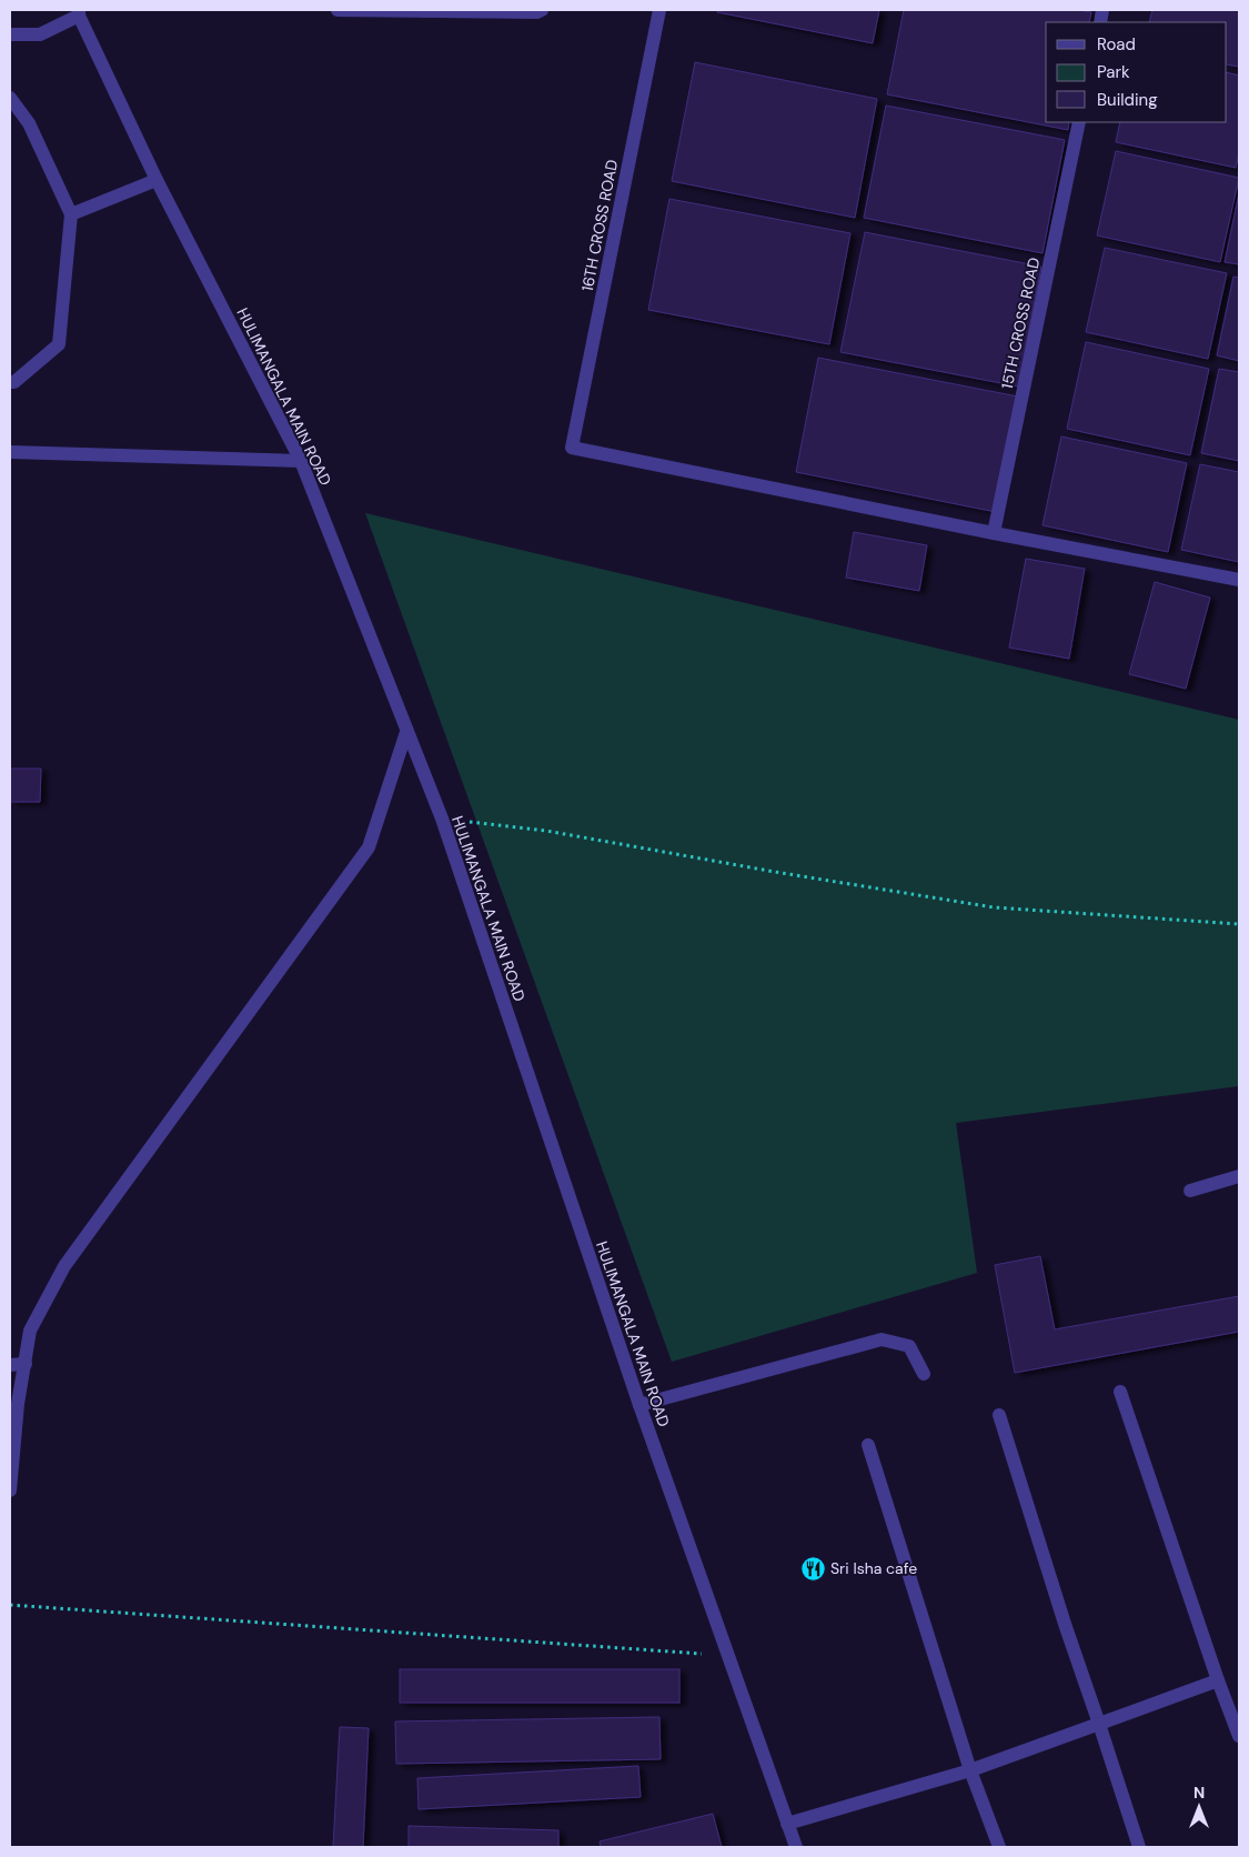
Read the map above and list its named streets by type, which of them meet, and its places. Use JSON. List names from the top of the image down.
{
  "streets": {
    "street": ["16TH CROSS ROAD", "15TH CROSS ROAD", "HULIMANGALA MAIN ROAD"]
  },
  "crossings": [
    ["16TH CROSS ROAD", "15TH CROSS ROAD"]
  ],
  "places": {
    "restaurant": ["Sri Isha cafe"]
  },
  "legend": ["Road", "Park", "Building"],
  "north": "top"
}
